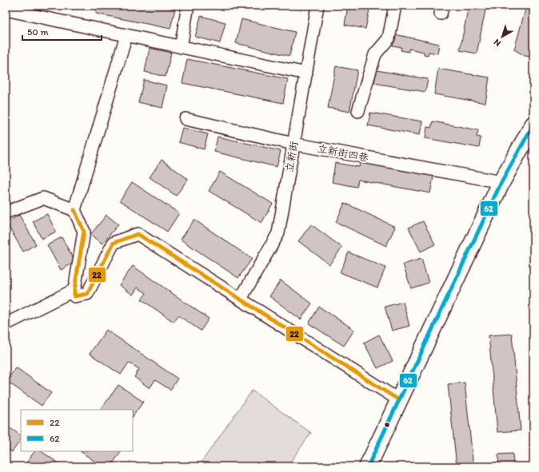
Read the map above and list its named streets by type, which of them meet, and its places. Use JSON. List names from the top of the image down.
{
  "streets": {
    "street": ["立新街四巷", "立新街"]
  },
  "crossings": [
    ["立新街四巷", "立新街"]
  ],
  "lines": ["transit line 62", "transit line 22"],
  "legend": ["22", "62"],
  "scale_bar": "50 m",
  "north": "bottom left"
}
